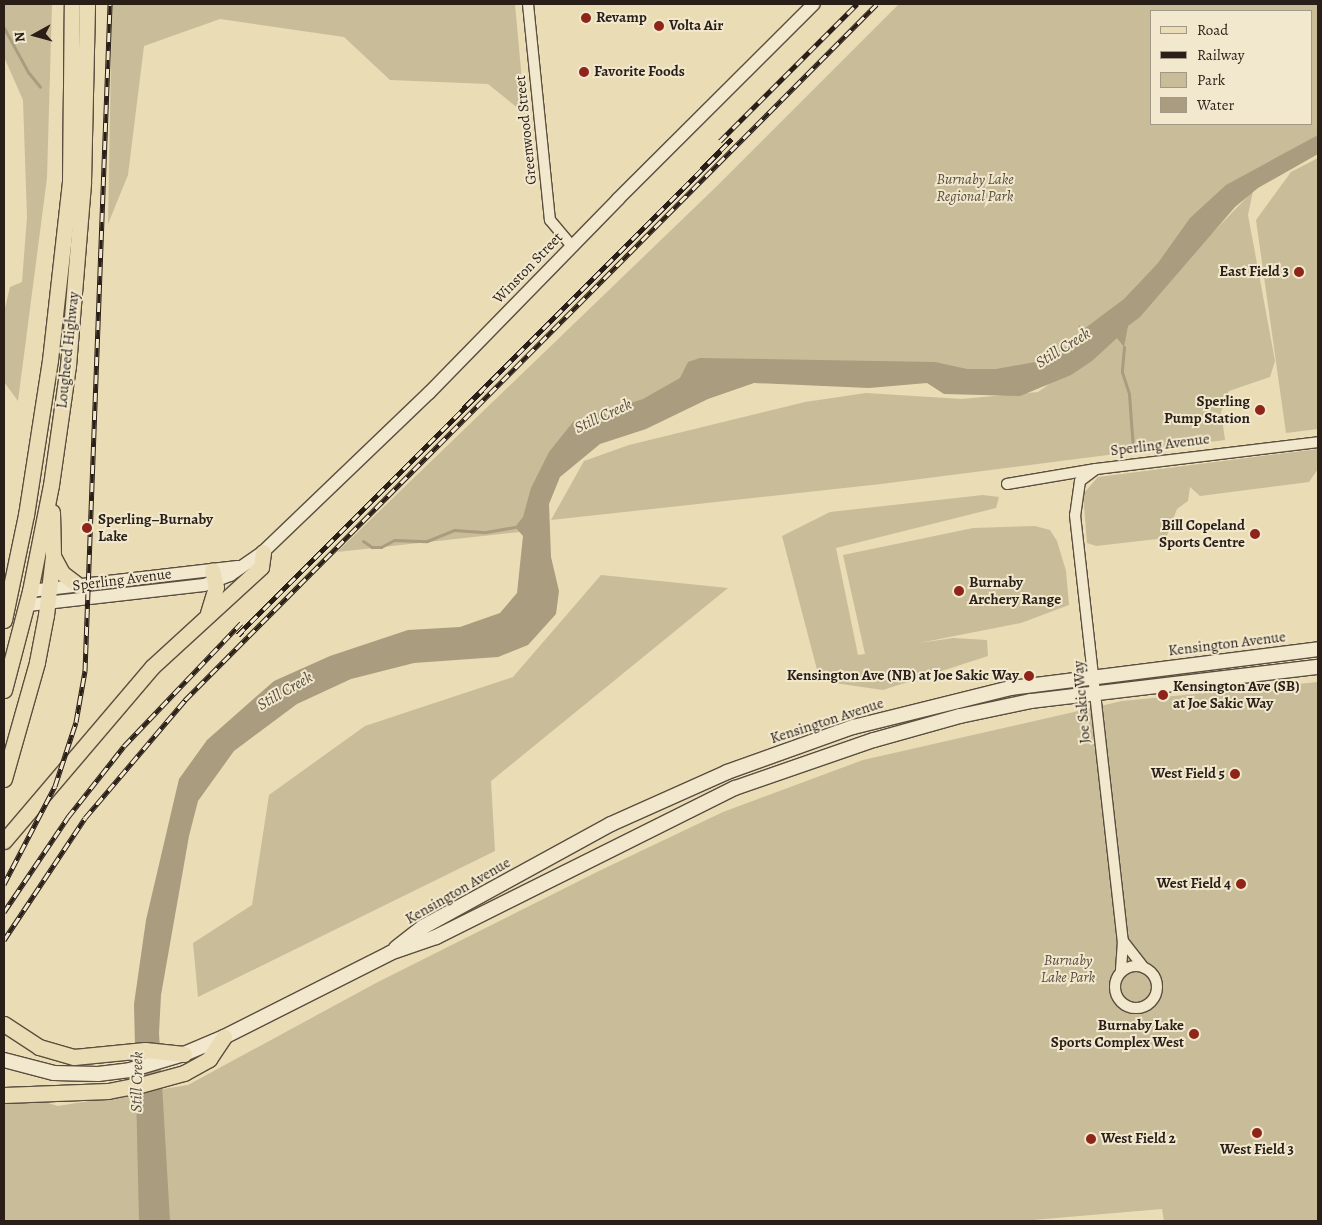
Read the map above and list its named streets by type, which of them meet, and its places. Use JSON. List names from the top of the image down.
{
  "streets": {
    "main road": ["Lougheed Highway", "Sperling Avenue", "Kensington Avenue"],
    "street": ["Greenwood Street", "Winston Street", "Joe Sakic Way"]
  },
  "crossings": [
    ["Greenwood Street", "Winston Street"],
    ["Winston Street", "Sperling Avenue"],
    ["Lougheed Highway", "Sperling Avenue"],
    ["Sperling Avenue", "Joe Sakic Way"],
    ["Kensington Avenue", "Joe Sakic Way"]
  ],
  "water": ["Still Creek"],
  "parks": ["Burnaby Lake Regional Park", "Burnaby Lake Park"],
  "places": [
    "Revamp",
    "Volta Air",
    "Favorite Foods",
    "East Field 3",
    "Sperling Pump Station",
    "Sperling–Burnaby Lake",
    "Bill Copeland Sports Centre",
    "Burnaby Archery Range",
    "Kensington Ave (NB) at Joe Sakic Way",
    "Kensington Ave (SB) at Joe Sakic Way",
    "West Field 5",
    "West Field 4",
    "Burnaby Lake Sports Complex West",
    "West Field 3",
    "West Field 2"
  ],
  "legend": [
    "Road",
    "Railway",
    "Park",
    "Water"
  ],
  "north": "left"
}
